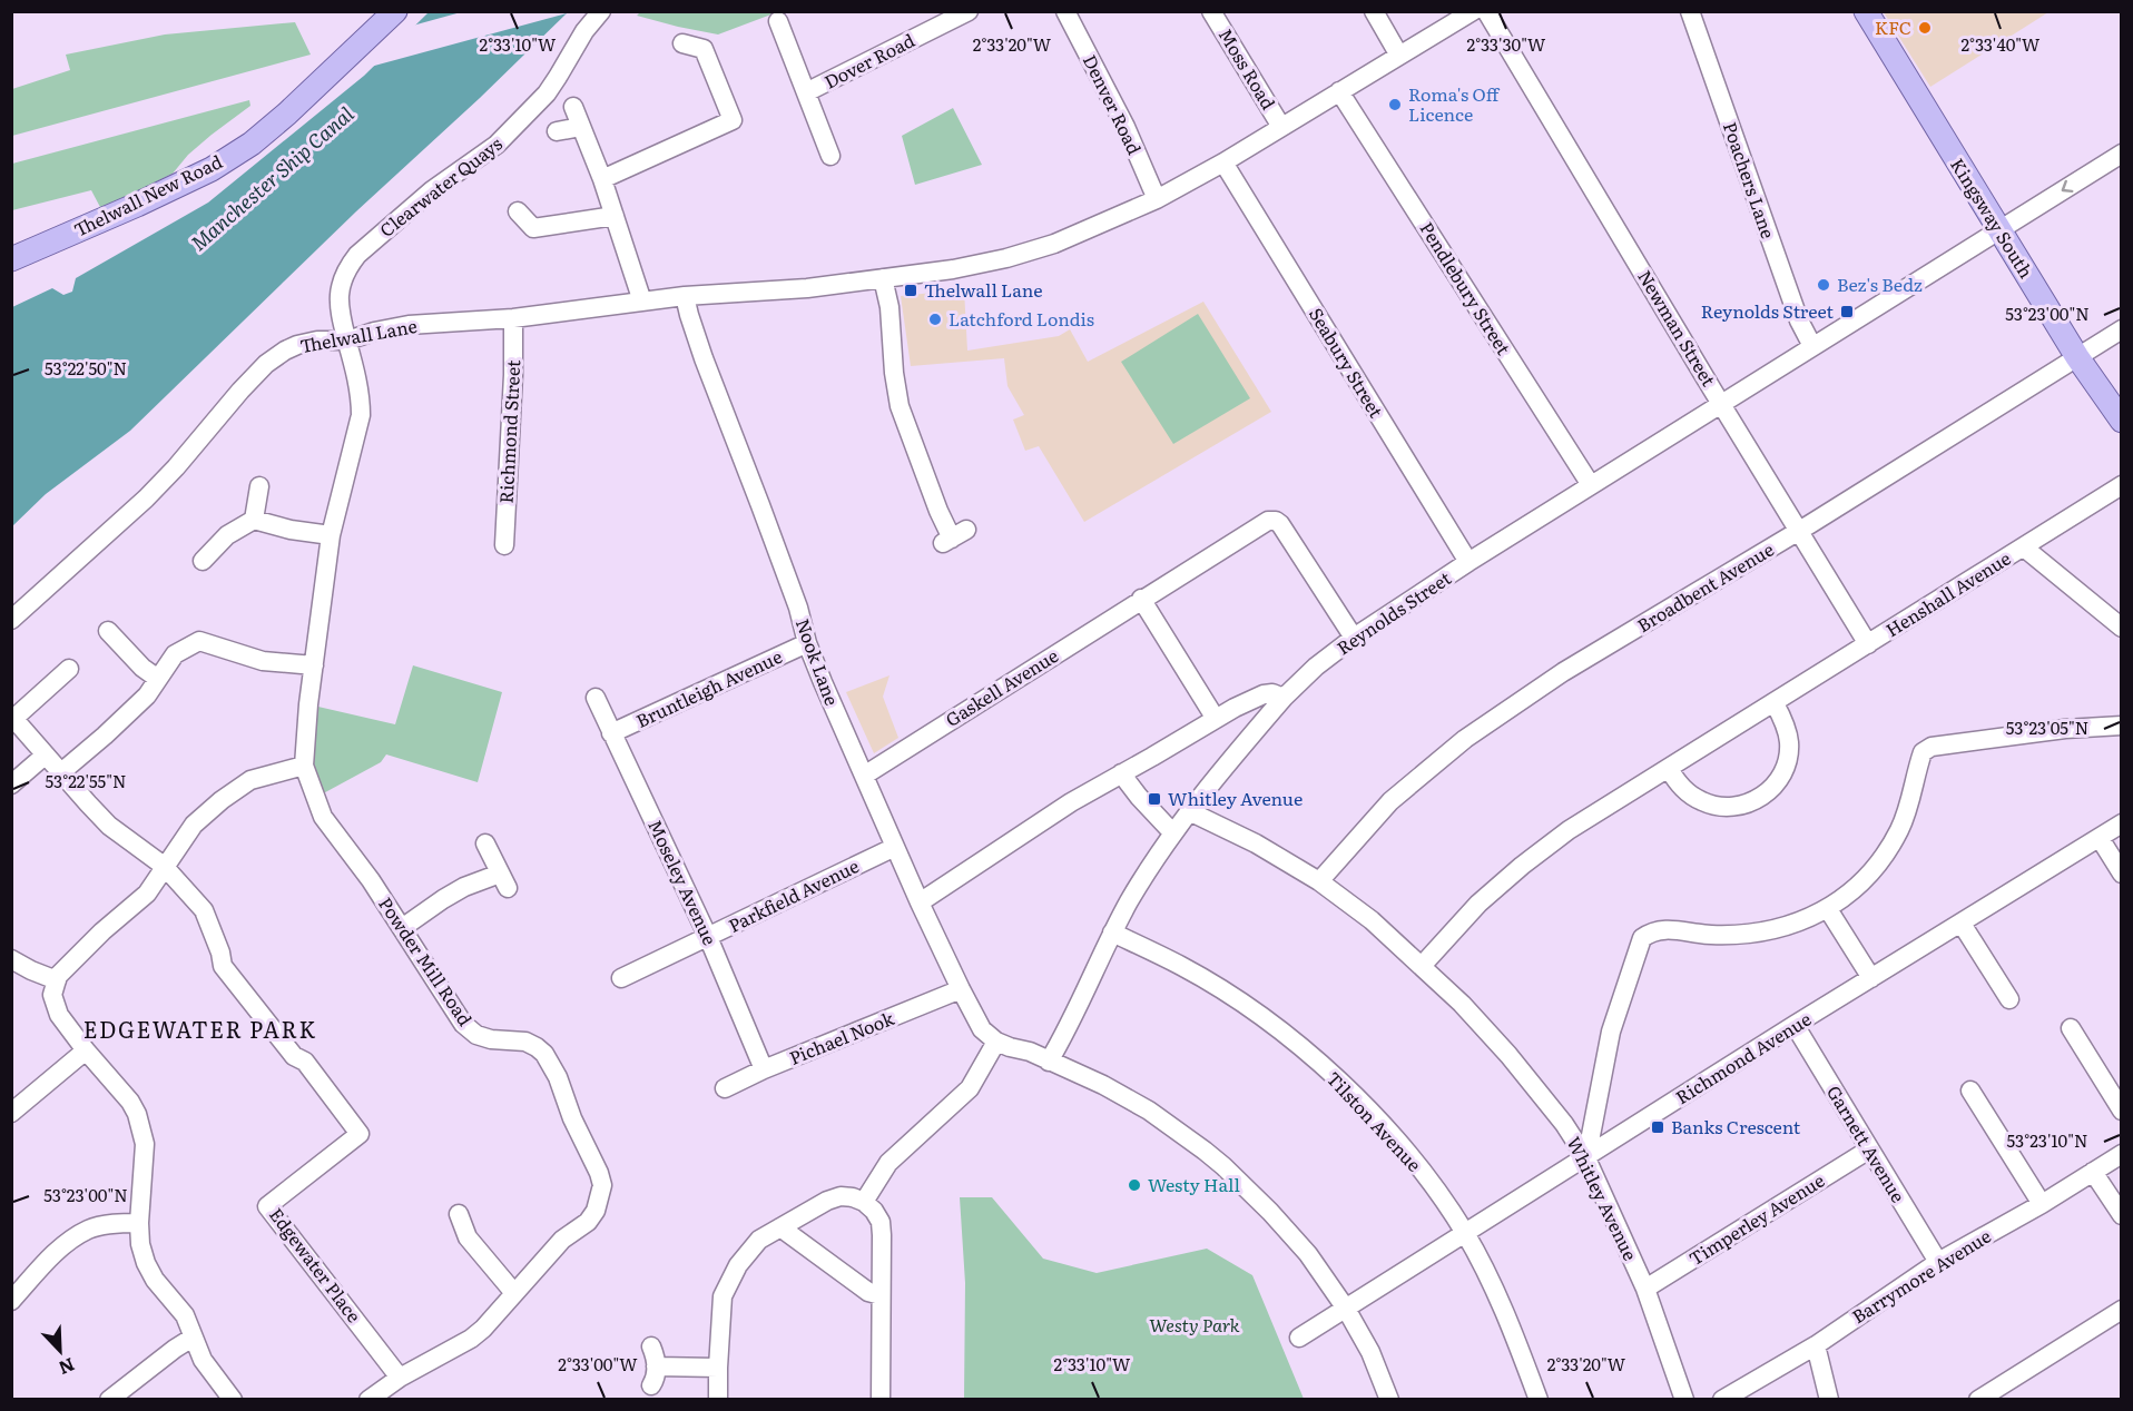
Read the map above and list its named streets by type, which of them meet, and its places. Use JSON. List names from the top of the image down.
{
  "streets": {
    "main road": ["Thelwall New Road", "Kingsway South"],
    "street": [
      "Dover Road",
      "Moss Road",
      "Denver Road",
      "Poachers Lane",
      "Clearwater Quays",
      "Pendlebury Street",
      "Newman Street",
      "Thelwall Lane",
      "Seabury Street",
      "Richmond Street",
      "Broadbent Avenue",
      "Henshall Avenue",
      "Reynolds Street",
      "Nook Lane",
      "Gaskell Avenue",
      "Bruntleigh Avenue",
      "Moseley Avenue",
      "Parkfield Avenue",
      "Powder Mill Road",
      "Pichael Nook",
      "Richmond Avenue",
      "Tilston Avenue",
      "Garnett Avenue",
      "Whitley Avenue",
      "Timperley Avenue",
      "Edgewater Place",
      "Barrymore Avenue"
    ]
  },
  "crossings": [
    ["Moss Road", "Thelwall Lane"],
    ["Denver Road", "Thelwall Lane"],
    ["Poachers Lane", "Reynolds Street"],
    ["Clearwater Quays", "Thelwall Lane"],
    ["Clearwater Quays", "Powder Mill Road"],
    ["Kingsway South", "Broadbent Avenue"],
    ["Kingsway South", "Reynolds Street"],
    ["Pendlebury Street", "Thelwall Lane"],
    ["Pendlebury Street", "Reynolds Street"],
    ["Newman Street", "Broadbent Avenue"],
    ["Newman Street", "Henshall Avenue"],
    ["Newman Street", "Reynolds Street"],
    ["Thelwall Lane", "Seabury Street"],
    ["Thelwall Lane", "Richmond Street"],
    ["Thelwall Lane", "Nook Lane"],
    ["Thelwall Lane", "Powder Mill Road"],
    ["Seabury Street", "Reynolds Street"],
    ["Broadbent Avenue", "Whitley Avenue"],
    ["Henshall Avenue", "Whitley Avenue"],
    ["Reynolds Street", "Gaskell Avenue"],
    ["Reynolds Street", "Tilston Avenue"],
    ["Reynolds Street", "Whitley Avenue"],
    ["Nook Lane", "Gaskell Avenue"],
    ["Nook Lane", "Bruntleigh Avenue"],
    ["Nook Lane", "Parkfield Avenue"],
    ["Nook Lane", "Pichael Nook"],
    ["Bruntleigh Avenue", "Moseley Avenue"],
    ["Moseley Avenue", "Parkfield Avenue"],
    ["Moseley Avenue", "Pichael Nook"],
    ["Powder Mill Road", "Edgewater Place"],
    ["Richmond Avenue", "Tilston Avenue"],
    ["Richmond Avenue", "Garnett Avenue"],
    ["Richmond Avenue", "Whitley Avenue"],
    ["Garnett Avenue", "Timperley Avenue"],
    ["Garnett Avenue", "Barrymore Avenue"],
    ["Whitley Avenue", "Timperley Avenue"]
  ],
  "districts": ["EDGEWATER PARK"],
  "water": ["Manchester Ship Canal"],
  "parks": ["Westy Park"],
  "places": {
    "other": [
      "KFC",
      "Roma's Off Licence",
      "Bez's Bedz",
      "Latchford Londis",
      "Westy Hall"
    ],
    "transit": [
      "Thelwall Lane",
      "Reynolds Street",
      "Whitley Avenue",
      "Banks Crescent"
    ]
  },
  "north": "bottom right",
  "coordinates": [
    "2°33'10\"W",
    "2°33'20\"W",
    "2°33'30\"W",
    "2°33'40\"W",
    "53°23'00\"N",
    "53°22'50\"N",
    "53°23'05\"N",
    "53°22'55\"N",
    "53°23'10\"N",
    "2°33'00\"W"
  ]
}
